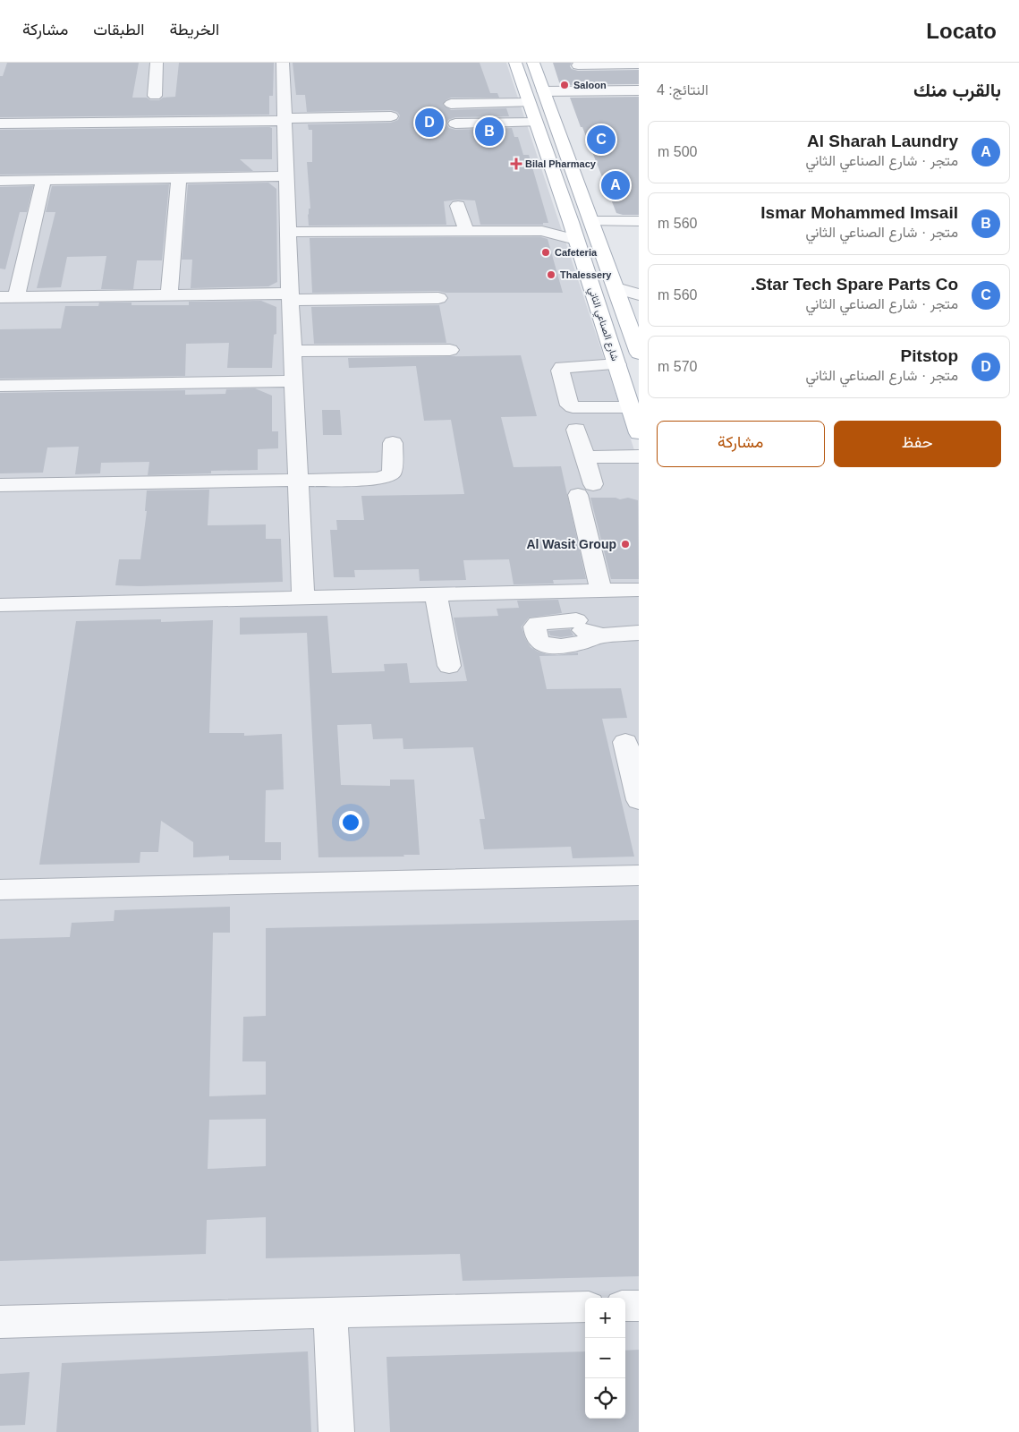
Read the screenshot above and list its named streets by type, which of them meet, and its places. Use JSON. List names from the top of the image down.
{
  "streets": {
    "main road": ["شارع الصناعي الثاني"]
  },
  "places": {
    "other": [
      "Saloon",
      "Cafeteria",
      "Thalessery",
      "Al Wasit Group"
    ],
    "health": ["Bilal Pharmacy"]
  },
  "page": {
    "header": "Locato",
    "nav": ["الخريطة", "الطبقات", "مشاركة"],
    "heading": ["بالقرب منك", "النتائج: 4"],
    "pins": [
      "D",
      "B",
      "C",
      "A"
    ],
    "list": [
      {
        "mark": "A",
        "name": "Al Sharah Laundry",
        "note": "متجر · شارع الصناعي الثاني",
        "value": "500 m"
      },
      {
        "mark": "B",
        "name": "Ismar Mohammed Imsail",
        "note": "متجر · شارع الصناعي الثاني",
        "value": "560 m"
      },
      {
        "mark": "C",
        "name": "Star Tech Spare Parts Co.",
        "note": "متجر · شارع الصناعي الثاني",
        "value": "560 m"
      },
      {
        "mark": "D",
        "name": "Pitstop",
        "note": "متجر · شارع الصناعي الثاني",
        "value": "570 m"
      }
    ],
    "buttons": ["حفظ", "مشاركة"],
    "map_buttons": ["+", "−"]
  }
}
